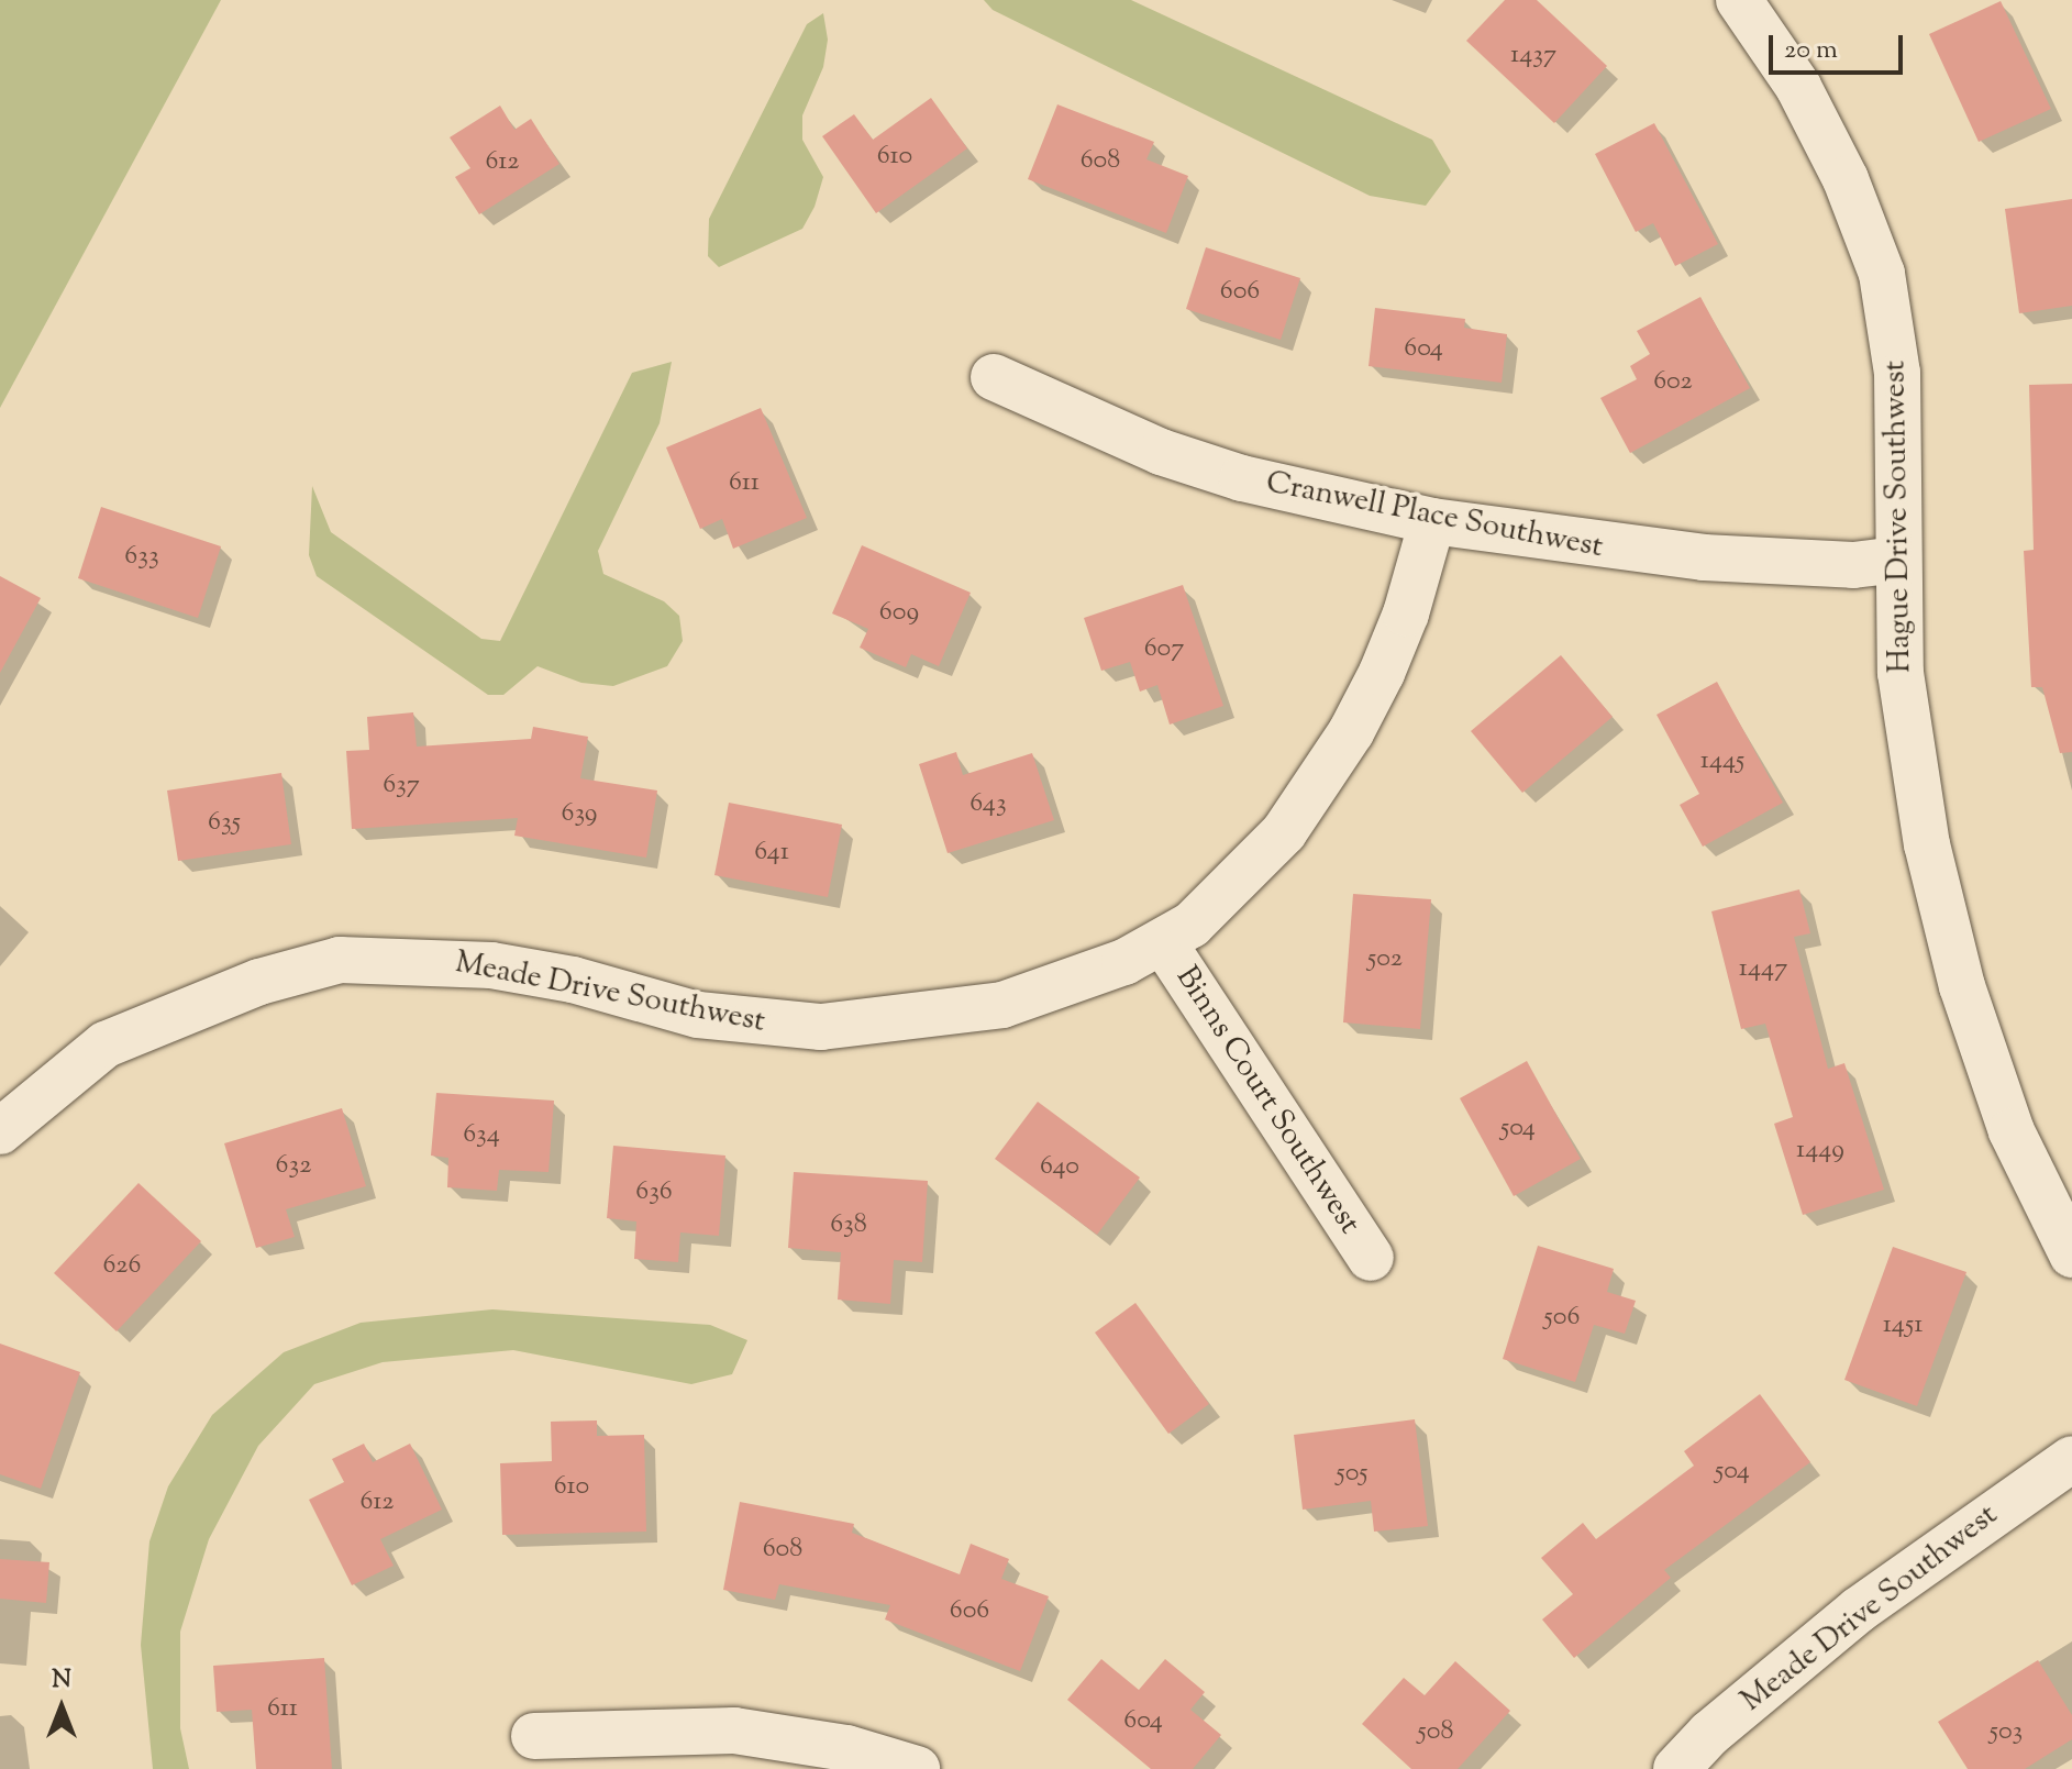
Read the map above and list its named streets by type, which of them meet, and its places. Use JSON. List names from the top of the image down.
{
  "streets": {
    "street": [
      "Cranwell Place Southwest",
      "Hague Drive Southwest",
      "Meade Drive Southwest",
      "Binns Court Southwest"
    ]
  },
  "crossings": [
    ["Cranwell Place Southwest", "Hague Drive Southwest"],
    ["Cranwell Place Southwest", "Meade Drive Southwest"],
    ["Meade Drive Southwest", "Binns Court Southwest"]
  ],
  "house_numbers": [
    "1437",
    "610",
    "608",
    "612",
    "606",
    "604",
    "602",
    "611",
    "633",
    "609",
    "607",
    "1445",
    "637",
    "643",
    "639",
    "635",
    "641",
    "502",
    "1447",
    "504",
    "634",
    "1449",
    "632",
    "640",
    "636",
    "638",
    "626",
    "506",
    "1451",
    "504",
    "505",
    "610",
    "612",
    "608",
    "606",
    "611",
    "604",
    "508",
    "503"
  ],
  "scale_bar": "20 m",
  "north": "top"
}
